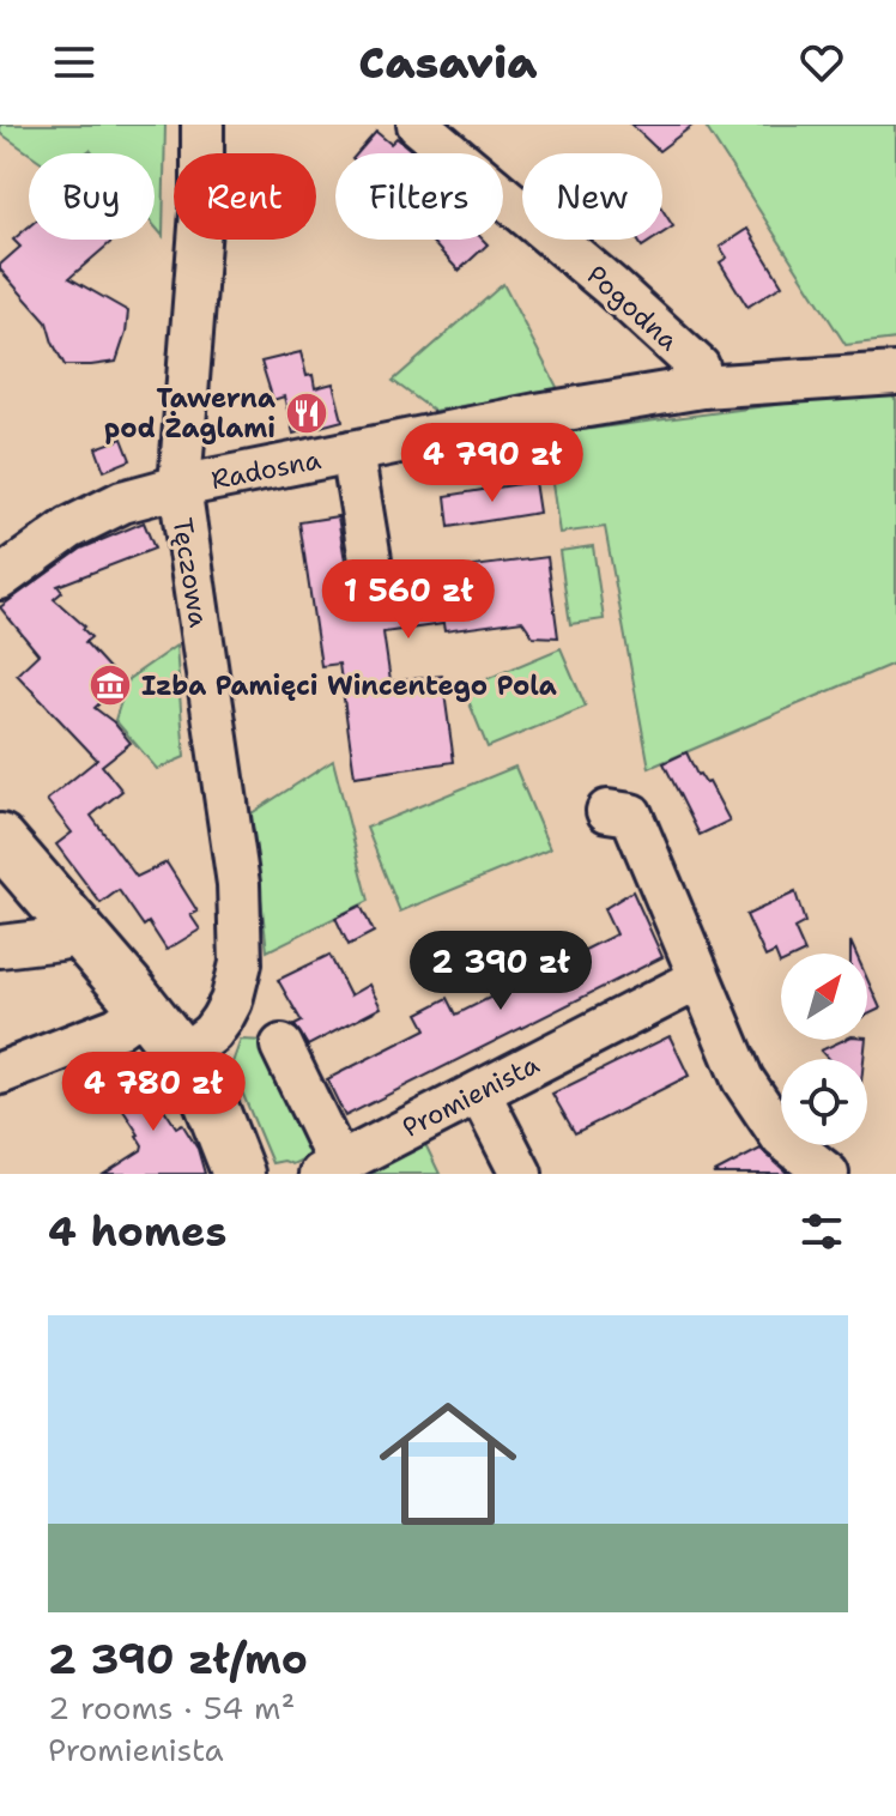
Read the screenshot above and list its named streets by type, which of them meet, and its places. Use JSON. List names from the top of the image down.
{
  "streets": {
    "street": [
      "Pogodna",
      "Radosna",
      "Tęczowa",
      "Promienista"
    ]
  },
  "crossings": [
    ["Pogodna", "Radosna"],
    ["Radosna", "Tęczowa"]
  ],
  "places": {
    "restaurant": ["Tawerna pod Żaglami"],
    "museum": ["Izba Pamięci Wincentego Pola"]
  },
  "north": "top right",
  "page": {
    "header": "Casavia",
    "chip": [
      "Buy",
      "Rent",
      "Filters",
      "New"
    ],
    "price": [
      "4 790 zł",
      "1 560 zł",
      "2 390 zł",
      "4 780 zł"
    ],
    "heading": "4 homes",
    "list": [
      {
        "name": "2 390 zł/mo",
        "note": "2 rooms · 54 m² · Promienista"
      }
    ]
  }
}
